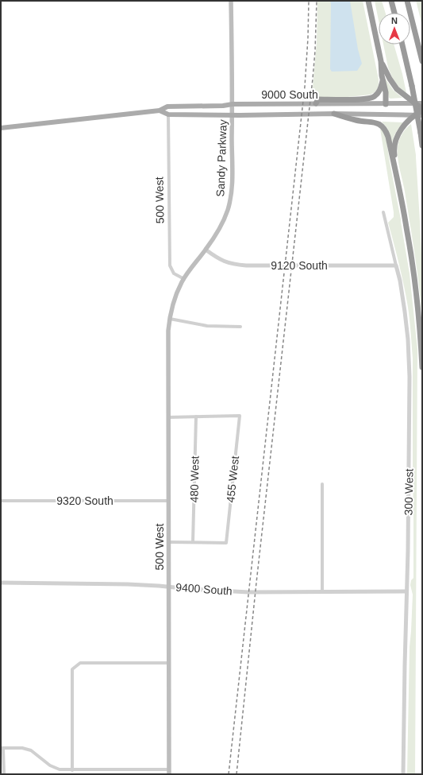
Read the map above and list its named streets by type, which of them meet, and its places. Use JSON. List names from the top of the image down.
{
  "streets": {
    "main road": ["9000 South", "Sandy Parkway", "500 West"],
    "street": [
      "9120 South",
      "480 West",
      "455 West",
      "300 West",
      "9320 South",
      "9400 South"
    ]
  },
  "crossings": [
    ["9000 South", "Sandy Parkway"],
    ["9000 South", "500 West"],
    ["Sandy Parkway", "500 West"],
    ["Sandy Parkway", "9120 South"],
    ["500 West", "9320 South"],
    ["500 West", "9400 South"],
    ["9120 South", "300 West"],
    ["480 West", "455 West"],
    ["300 West", "9400 South"]
  ],
  "north": "top"
}
